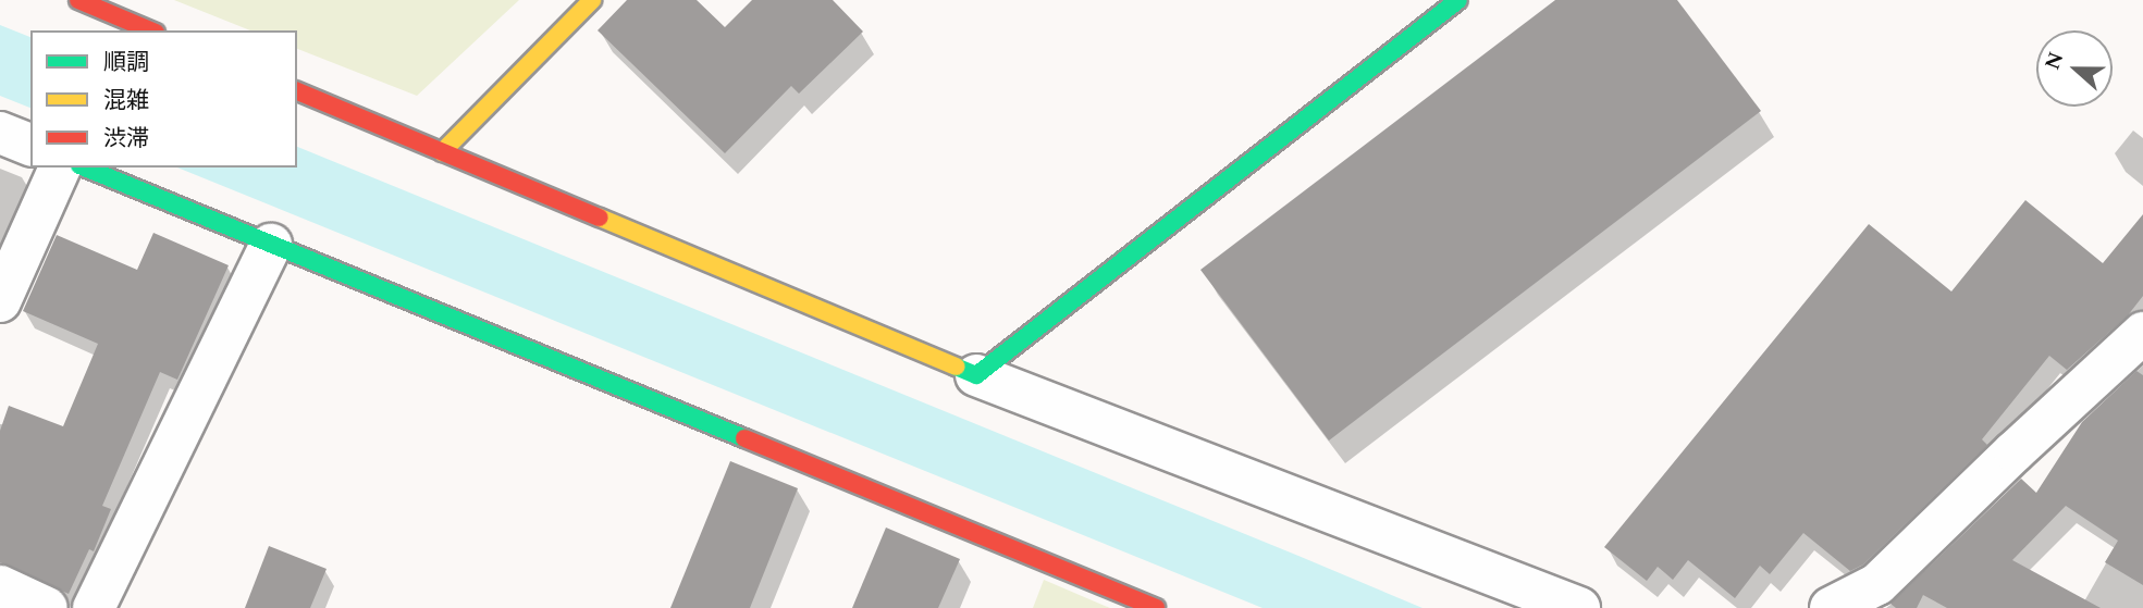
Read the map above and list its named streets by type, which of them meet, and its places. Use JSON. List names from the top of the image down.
{
  "legend": ["順調", "混雑", "渋滞"],
  "north": "left"
}
